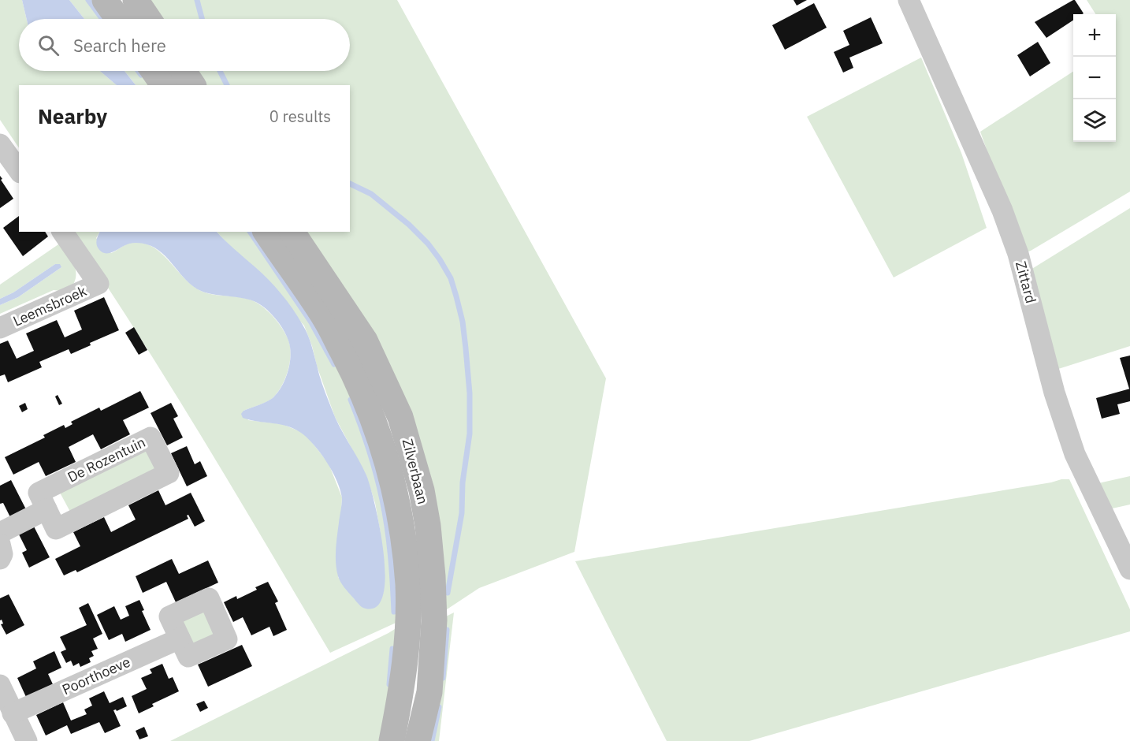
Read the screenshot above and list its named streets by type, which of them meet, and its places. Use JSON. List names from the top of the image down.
{
  "streets": {
    "main road": ["Zilverbaan"],
    "street": [
      "Zittard",
      "Leemsbroek",
      "De Rozentuin",
      "Poorthoeve"
    ]
  },
  "page": {
    "map_buttons": ["+", "−"],
    "search": "Search here",
    "heading": ["Nearby", "0 results"]
  }
}
